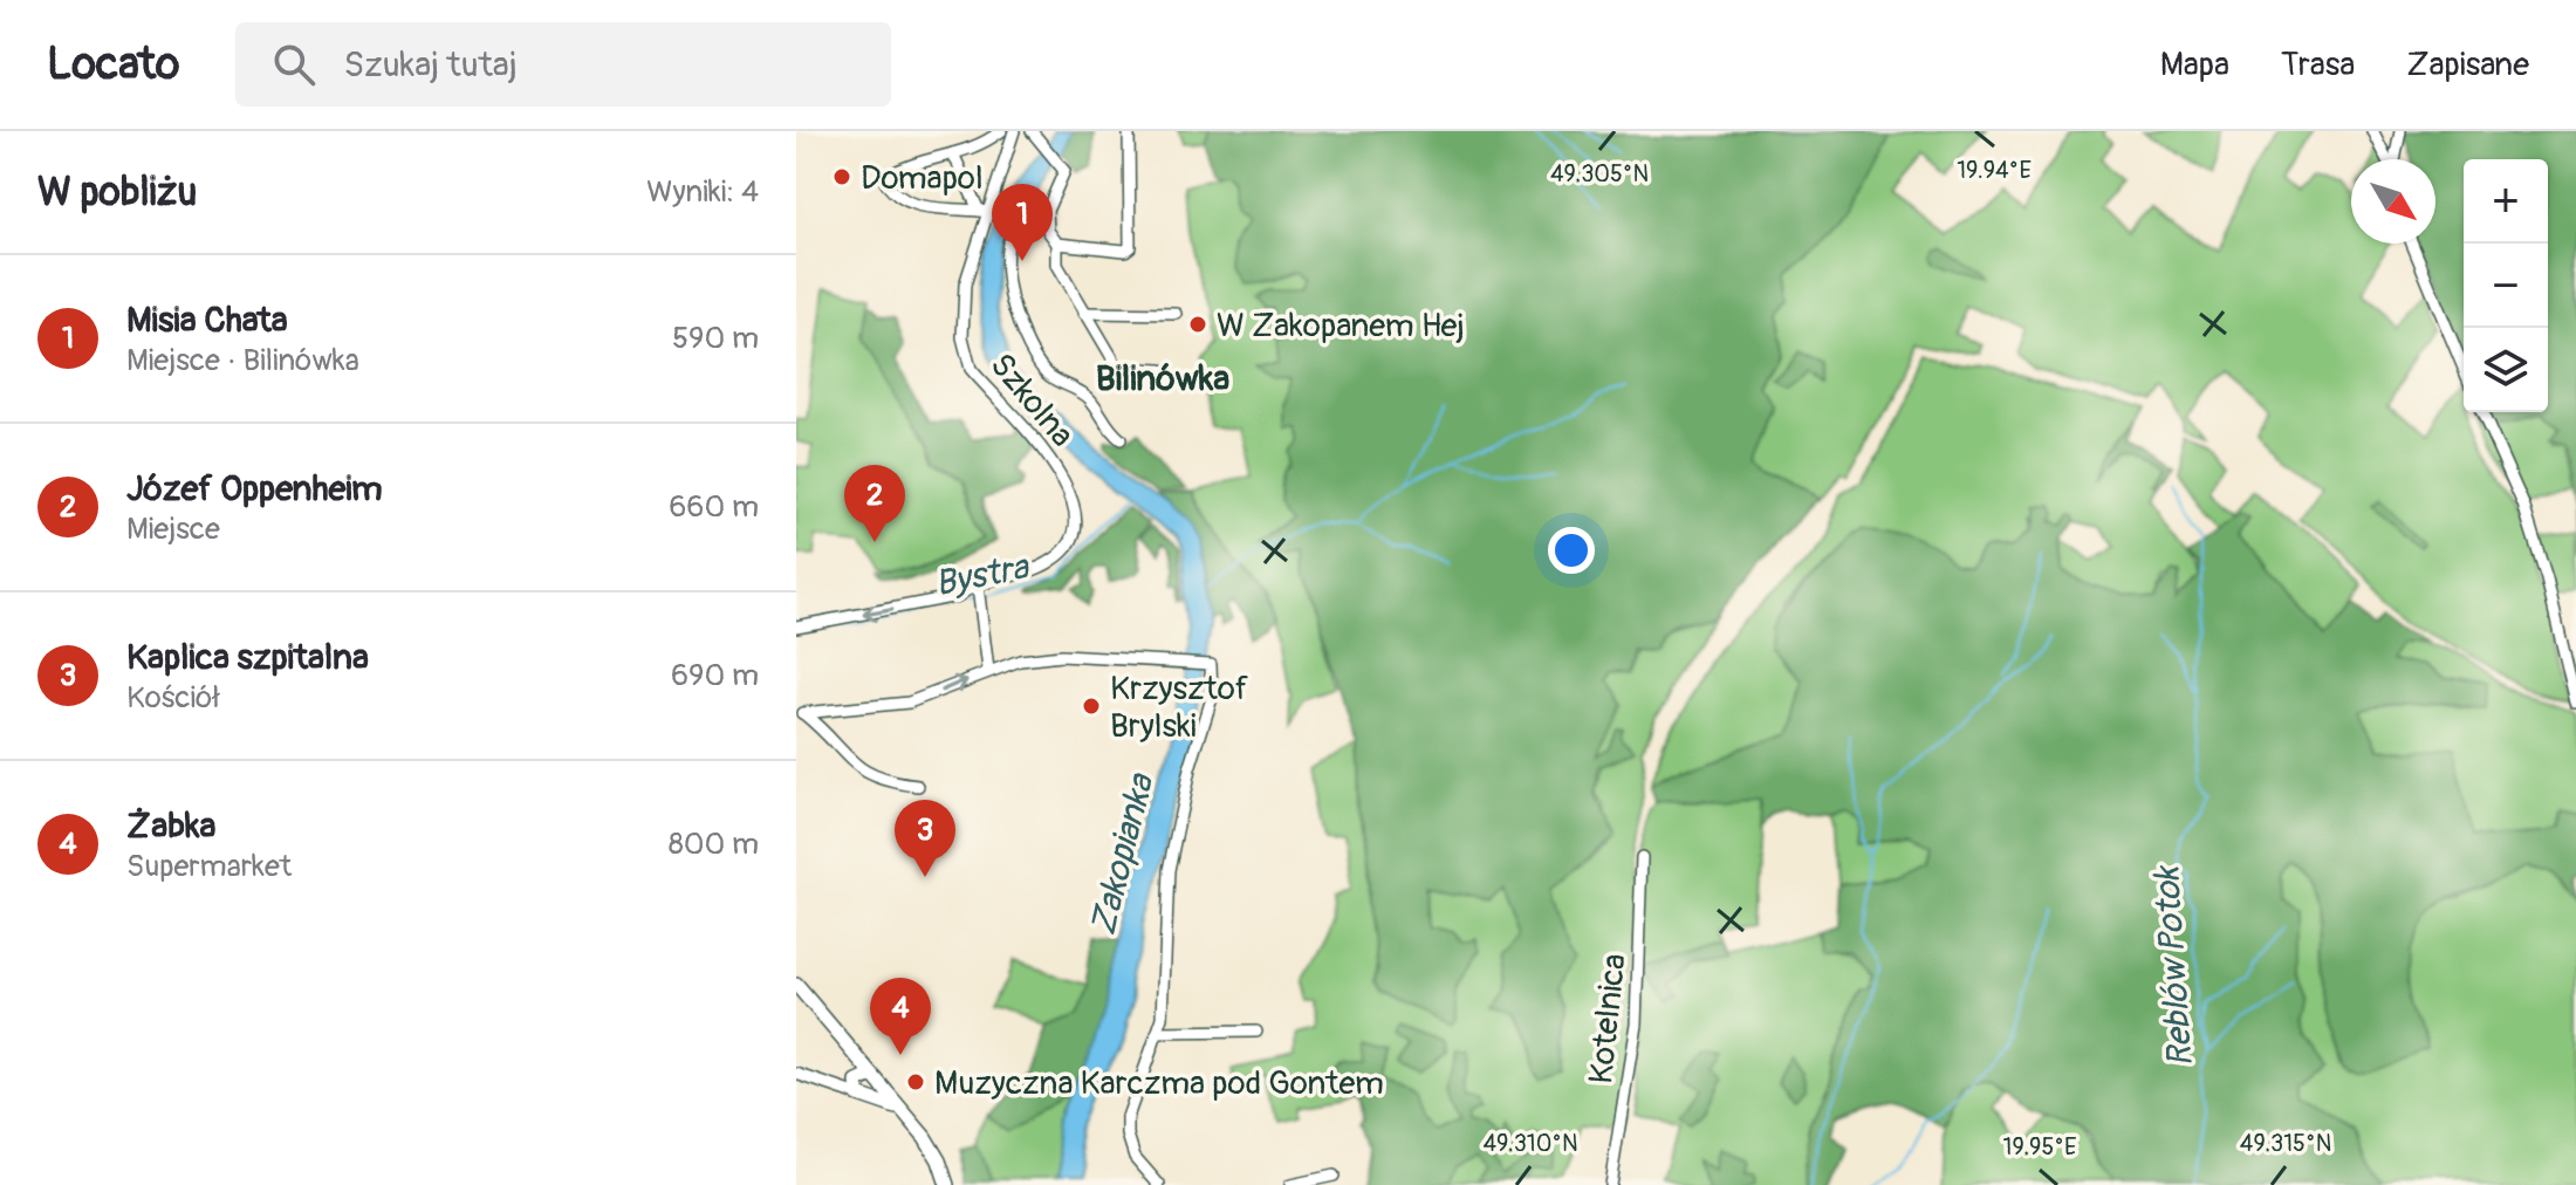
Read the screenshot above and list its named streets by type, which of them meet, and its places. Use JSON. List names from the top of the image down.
{
  "streets": {
    "street": ["Szkolna", "Kotelnica"]
  },
  "districts": ["Bilinówka"],
  "water": ["Bystra", "Zakopianka", "Reblów Potok"],
  "places": [
    "Domapol",
    "W Zakopanem Hej",
    "Krzysztof Brylski",
    "Muzyczna Karczma pod Gontem"
  ],
  "north": "bottom right",
  "page": {
    "header": "Locato",
    "search": "Szukaj tutaj",
    "nav": ["Mapa", "Trasa", "Zapisane"],
    "heading": ["W pobliżu", "Wyniki: 4"],
    "map_buttons": ["+", "−"],
    "pins": [
      "1",
      "2",
      "3",
      "4"
    ],
    "list": [
      {
        "mark": "1",
        "name": "Misia Chata",
        "note": "Miejsce · Bilinówka",
        "value": "590 m"
      },
      {
        "mark": "2",
        "name": "Józef Oppenheim",
        "note": "Miejsce",
        "value": "660 m"
      },
      {
        "mark": "3",
        "name": "Kaplica szpitalna",
        "note": "Kościół",
        "value": "690 m"
      },
      {
        "mark": "4",
        "name": "Żabka",
        "note": "Supermarket",
        "value": "800 m"
      }
    ]
  },
  "coordinates": [
    "19.94°E",
    "49.305°N",
    "49.310°N",
    "49.315°N",
    "19.95°E"
  ]
}
